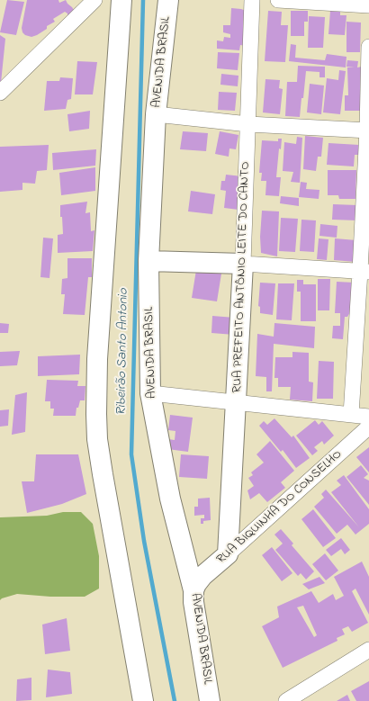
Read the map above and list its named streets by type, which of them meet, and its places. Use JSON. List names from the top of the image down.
{
  "streets": {
    "main road": ["AVENIDA BRASIL", "RUA PREFEITO ANTÔNIO LEITE DO CANTO", "RUA BIQUINHA DO CONSELHO"]
  },
  "crossings": [
    ["AVENIDA BRASIL", "RUA BIQUINHA DO CONSELHO"],
    ["RUA PREFEITO ANTÔNIO LEITE DO CANTO", "RUA BIQUINHA DO CONSELHO"]
  ],
  "water": ["Ribeirão Santo Antonio"]
}
